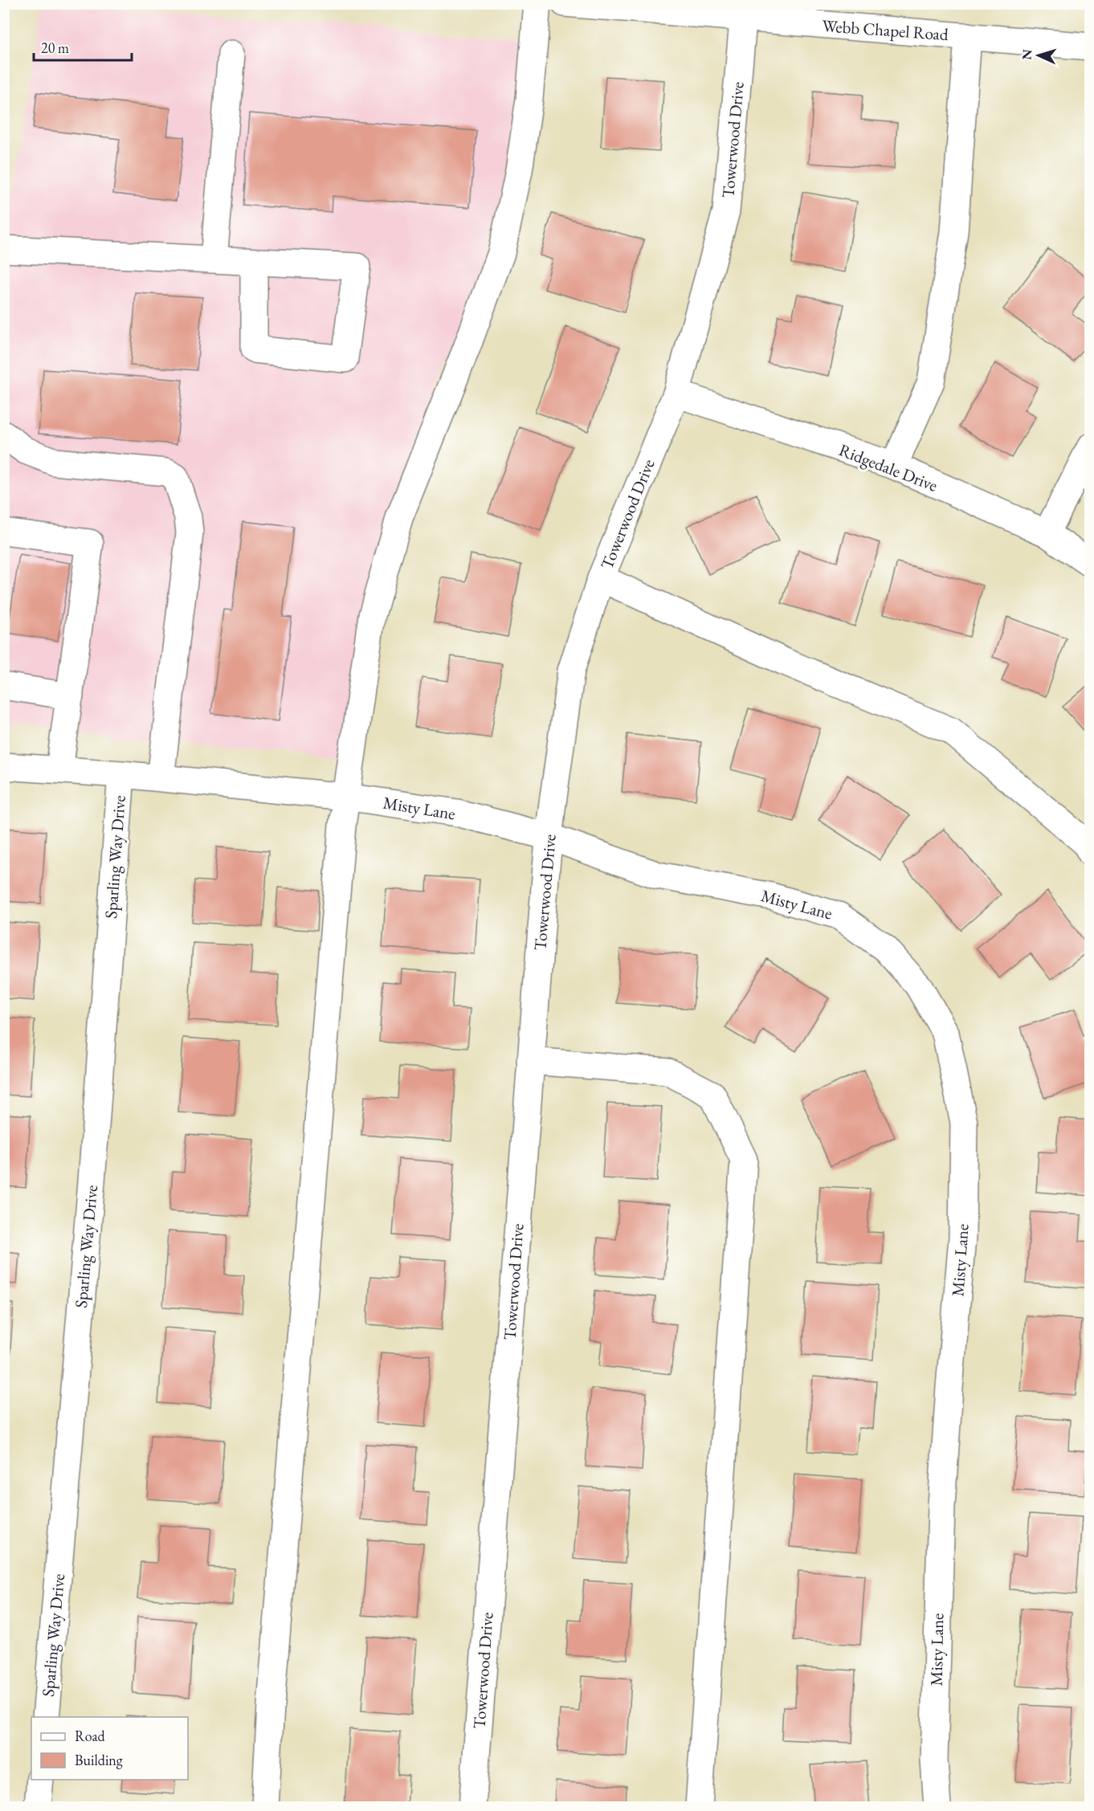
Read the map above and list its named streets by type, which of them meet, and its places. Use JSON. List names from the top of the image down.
{
  "streets": {
    "street": [
      "Webb Chapel Road",
      "Towerwood Drive",
      "Ridgedale Drive",
      "Misty Lane",
      "Sparling Way Drive"
    ]
  },
  "crossings": [
    ["Webb Chapel Road", "Towerwood Drive"],
    ["Towerwood Drive", "Ridgedale Drive"],
    ["Towerwood Drive", "Misty Lane"],
    ["Misty Lane", "Sparling Way Drive"]
  ],
  "legend": ["Road", "Building"],
  "scale_bar": "20 m",
  "north": "left"
}
